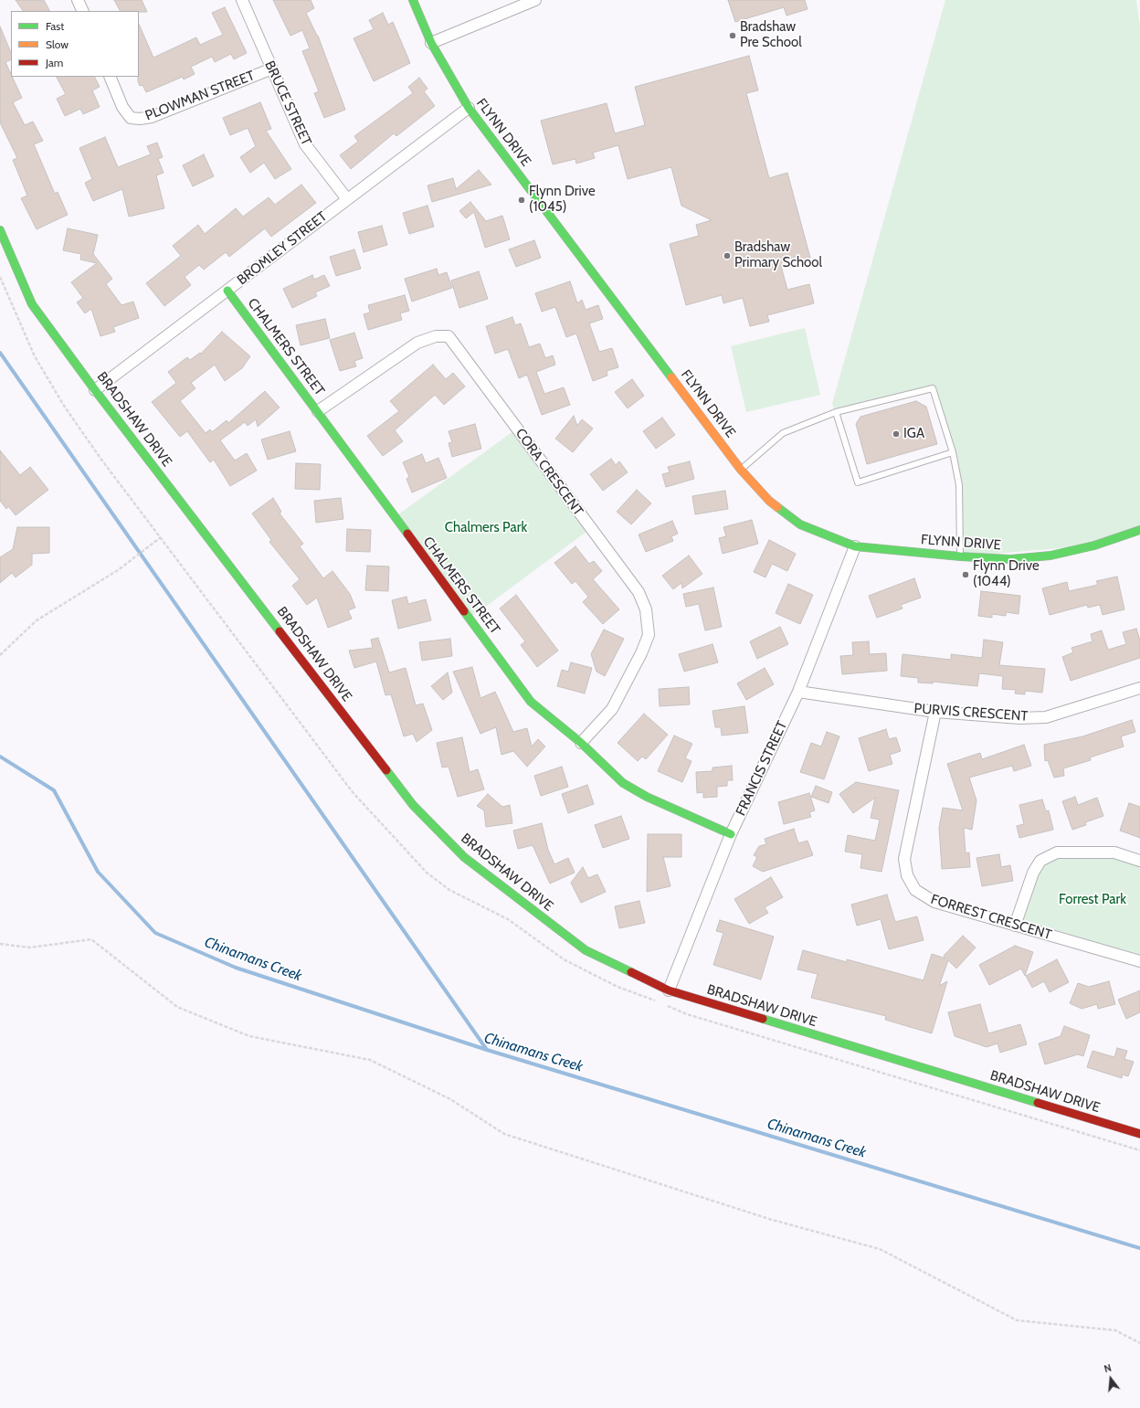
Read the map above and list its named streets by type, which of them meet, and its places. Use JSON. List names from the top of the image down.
{
  "streets": {
    "street": [
      "PLOWMAN STREET",
      "BRUCE STREET",
      "FLYNN DRIVE",
      "BROMLEY STREET",
      "CHALMERS STREET",
      "BRADSHAW DRIVE",
      "CORA CRESCENT",
      "PURVIS CRESCENT",
      "FRANCIS STREET",
      "FORREST CRESCENT"
    ]
  },
  "crossings": [
    ["PLOWMAN STREET", "BRUCE STREET"],
    ["BRUCE STREET", "BROMLEY STREET"],
    ["FLYNN DRIVE", "BROMLEY STREET"],
    ["FLYNN DRIVE", "FRANCIS STREET"],
    ["BROMLEY STREET", "CHALMERS STREET"],
    ["BROMLEY STREET", "BRADSHAW DRIVE"],
    ["CHALMERS STREET", "CORA CRESCENT"],
    ["CHALMERS STREET", "FRANCIS STREET"],
    ["BRADSHAW DRIVE", "FRANCIS STREET"],
    ["PURVIS CRESCENT", "FRANCIS STREET"],
    ["PURVIS CRESCENT", "FORREST CRESCENT"]
  ],
  "water": ["Chinamans Creek"],
  "parks": ["Chalmers Park", "Forrest Park"],
  "places": [
    "Bradshaw Pre School",
    "Flynn Drive (1045)",
    "Bradshaw Primary School",
    "IGA",
    "Flynn Drive (1044)"
  ],
  "legend": ["Fast", "Slow", "Jam"],
  "north": "top"
}
